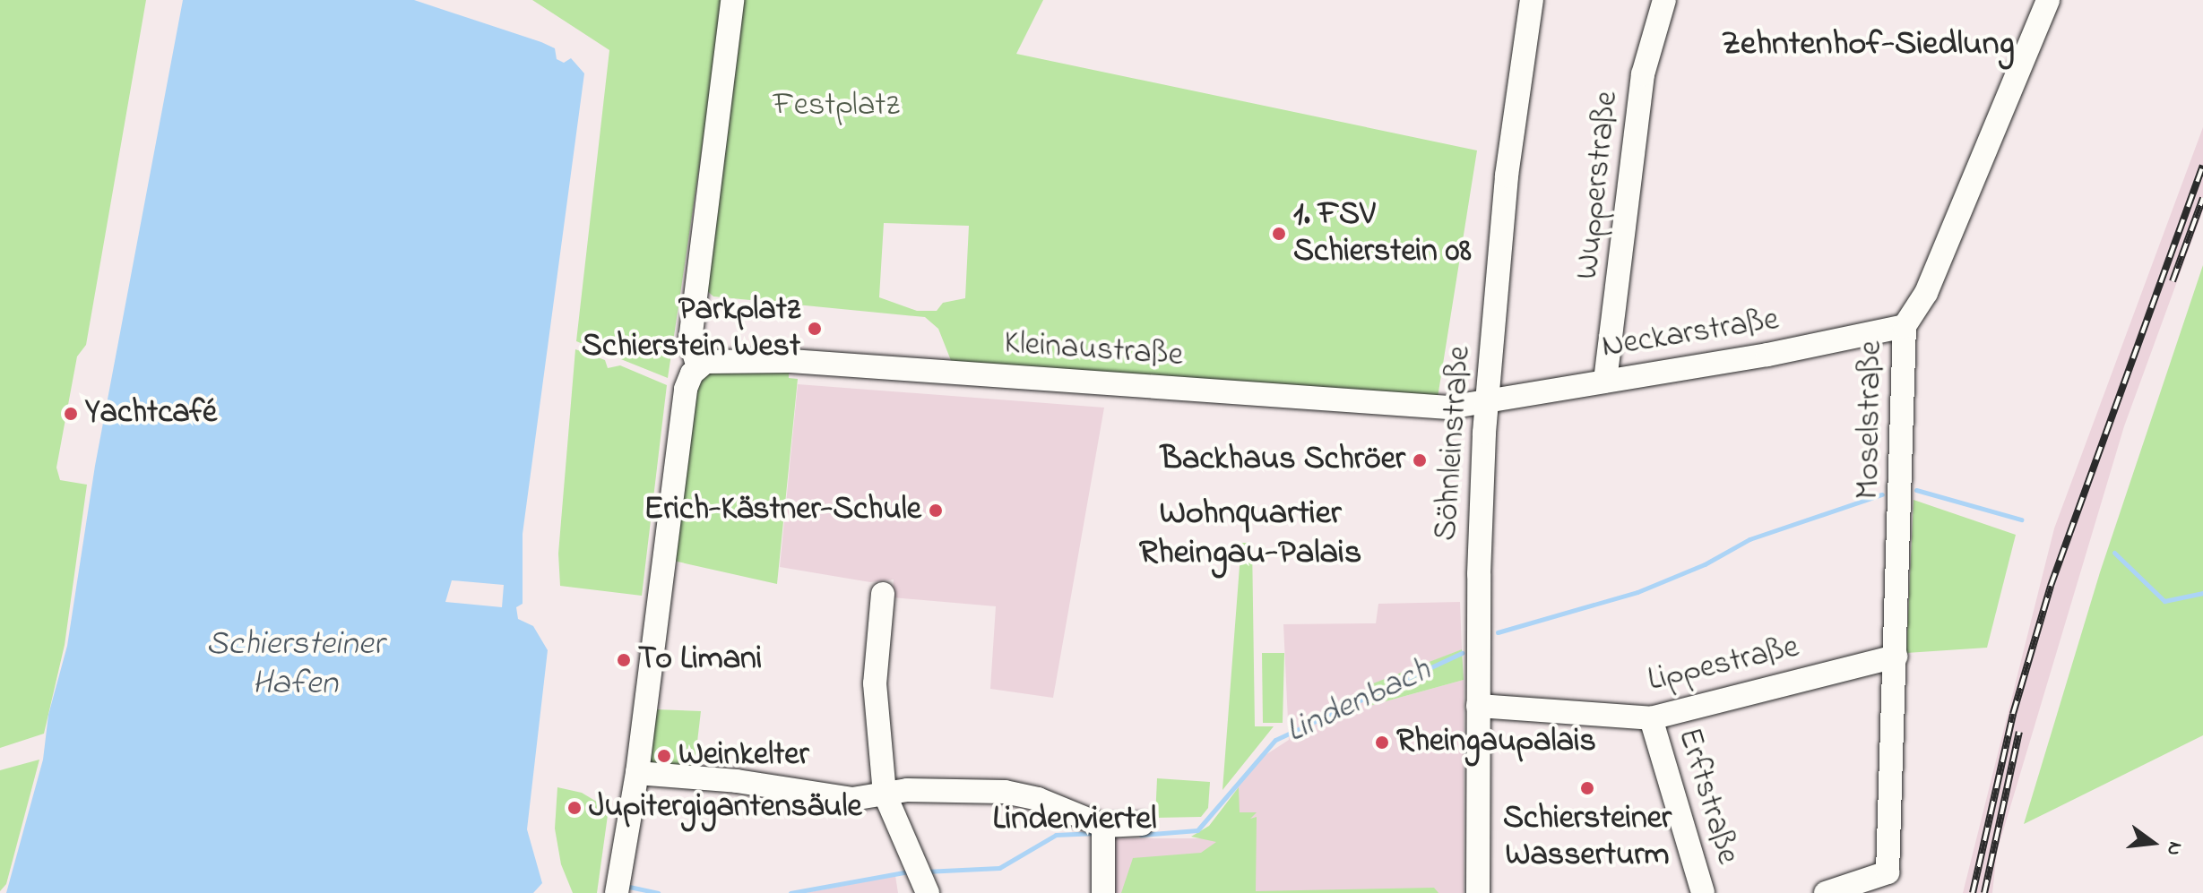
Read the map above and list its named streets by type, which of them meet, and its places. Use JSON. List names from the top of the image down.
{
  "streets": {
    "street": [
      "Wupperstraße",
      "Neckarstraße",
      "Kleinaustraße",
      "Moselstraße",
      "Söhnleinstraße",
      "Lippestraße",
      "Erftstraße"
    ]
  },
  "crossings": [
    ["Wupperstraße", "Neckarstraße"],
    ["Neckarstraße", "Kleinaustraße"],
    ["Neckarstraße", "Moselstraße"],
    ["Neckarstraße", "Söhnleinstraße"],
    ["Kleinaustraße", "Söhnleinstraße"],
    ["Moselstraße", "Lippestraße"],
    ["Söhnleinstraße", "Lippestraße"],
    ["Lippestraße", "Erftstraße"]
  ],
  "districts": ["Zehntenhof-Siedlung", "Wohnquartier Rheingau-Palais", "Lindenviertel"],
  "water": ["Schiersteiner Hafen", "Lindenbach"],
  "parks": ["Festplatz"],
  "places": [
    "1. FSV Schierstein 08",
    "Parkplatz Schierstein West",
    "Yachtcafé",
    "Backhaus Schröer",
    "Erich-Kästner-Schule",
    "To Limani",
    "Rheingaupalais",
    "Weinkelter",
    "Schiersteiner Wasserturm",
    "Jupitergigantensäule"
  ],
  "north": "right"
}
